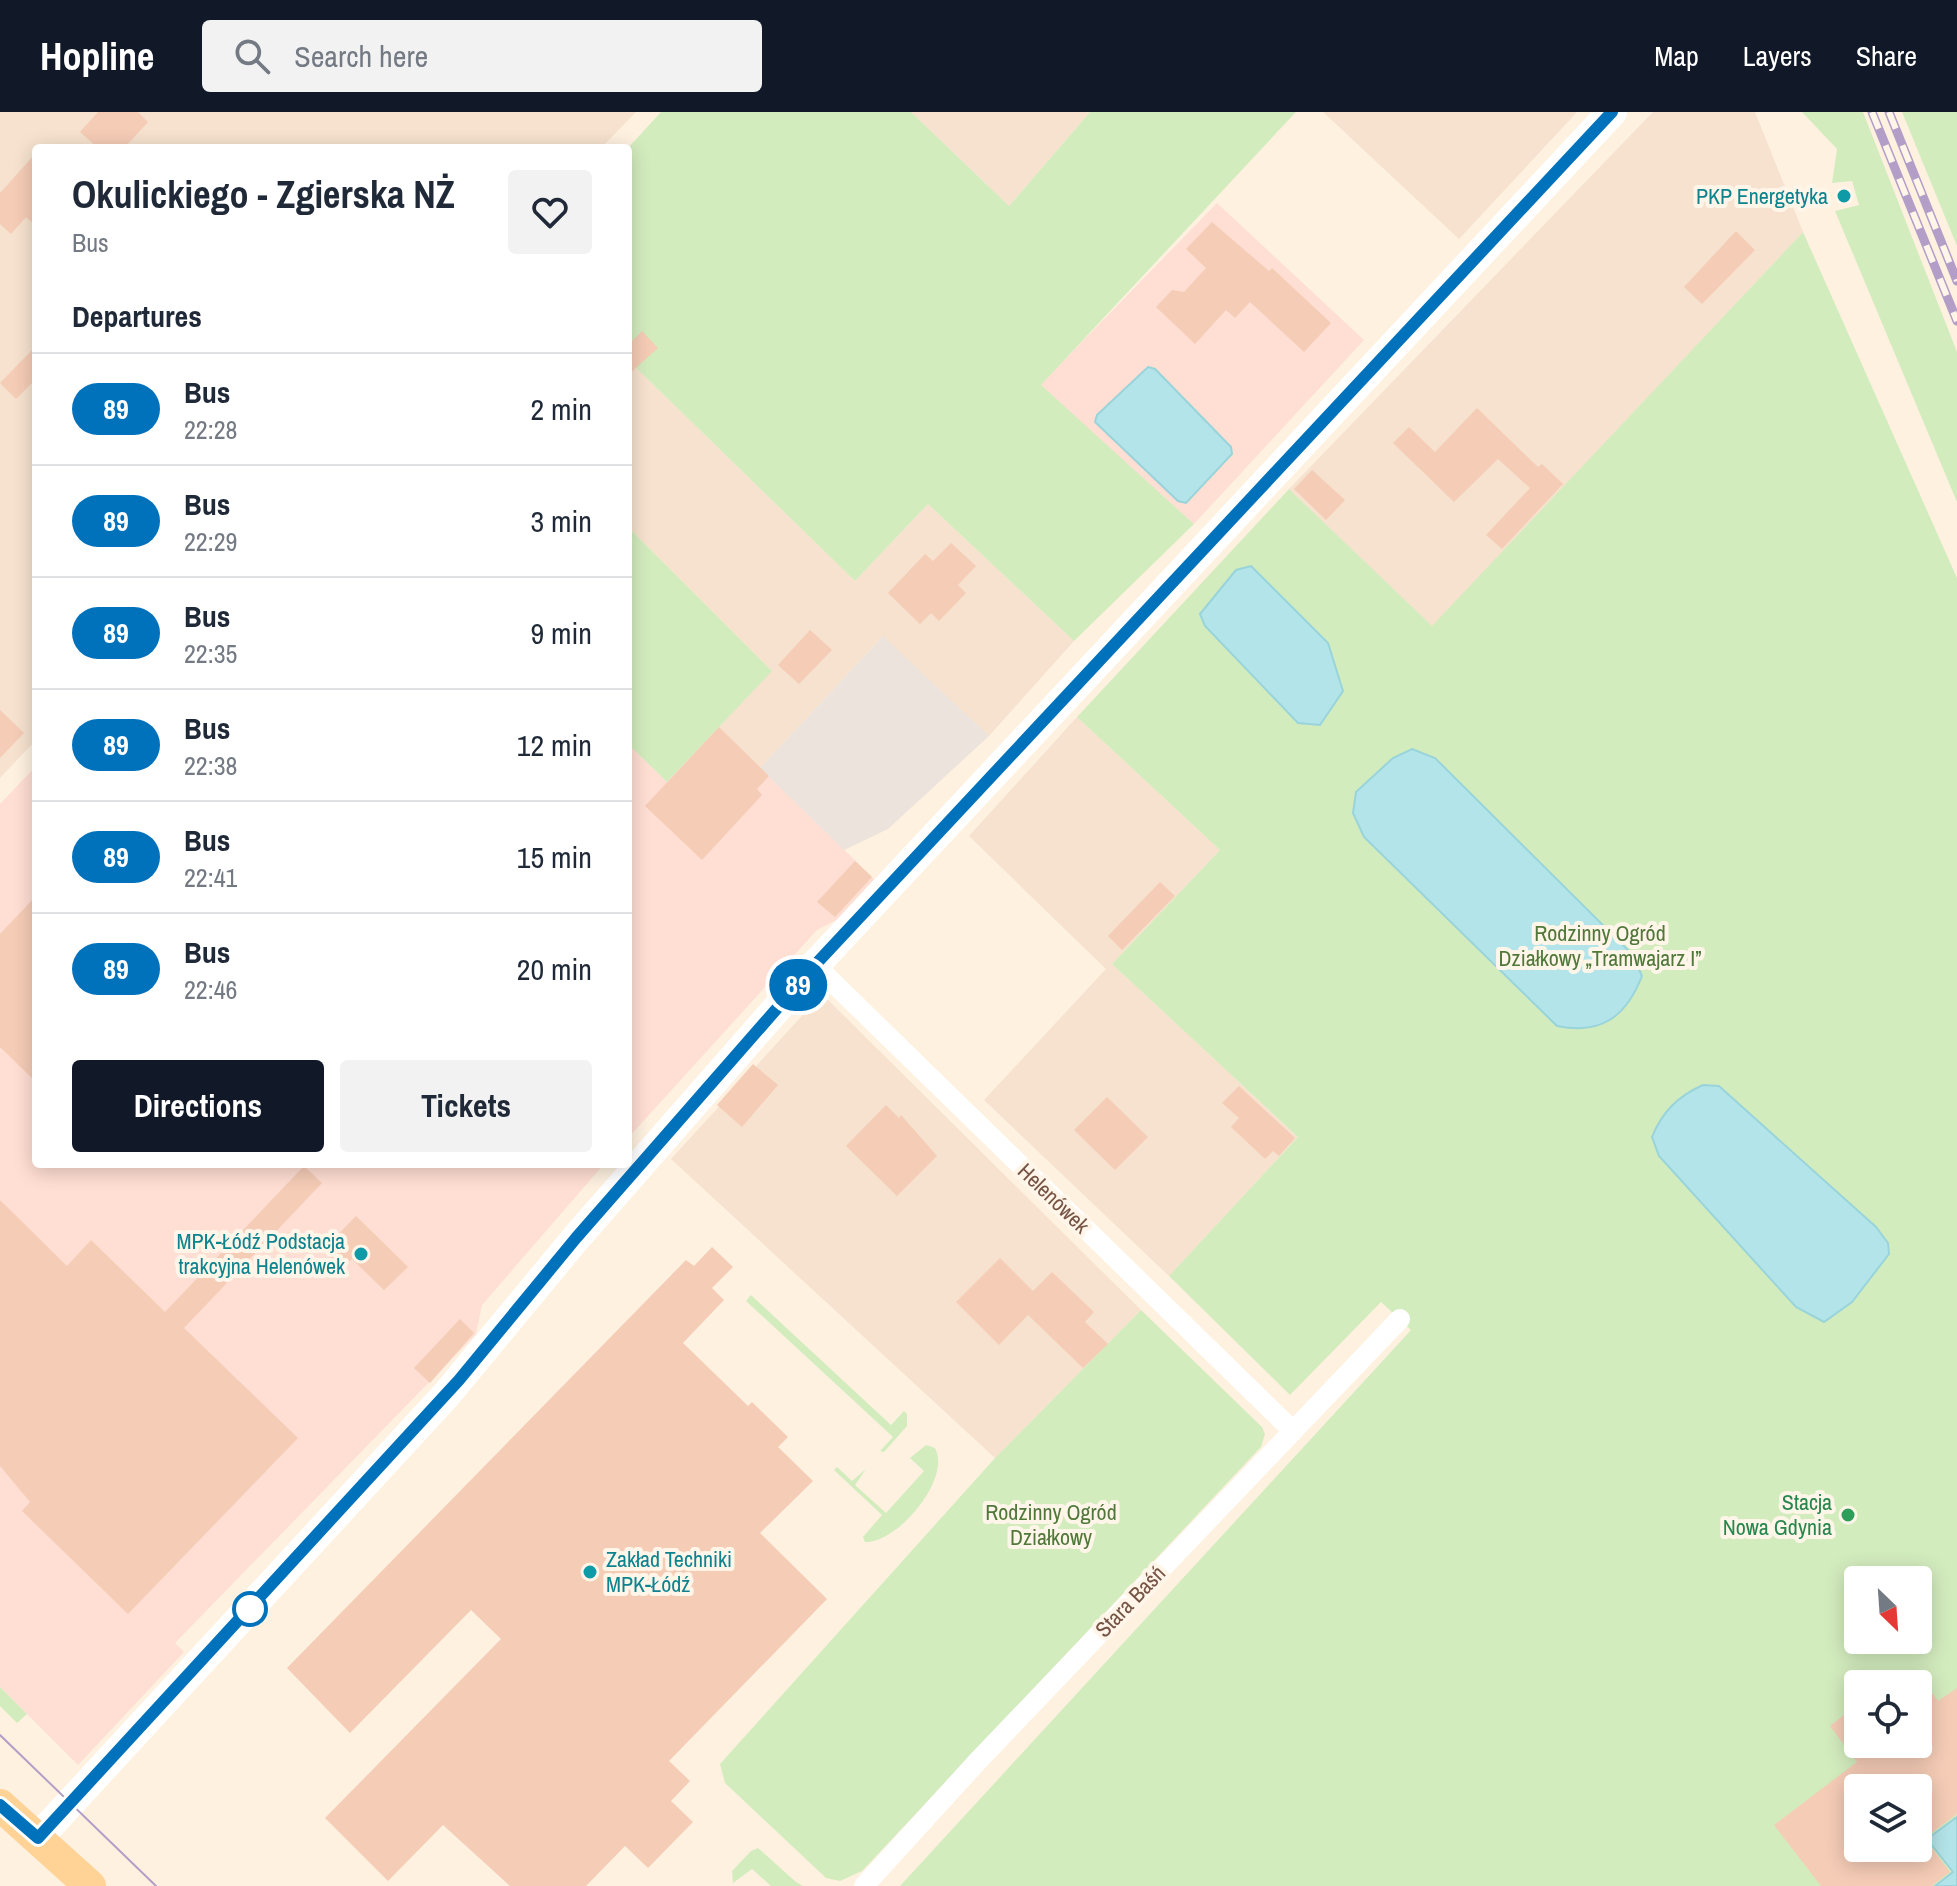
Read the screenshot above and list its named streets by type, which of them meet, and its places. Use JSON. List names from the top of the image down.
{
  "streets": {
    "street": ["Helenówek", "Stara Baśń"]
  },
  "crossings": [
    ["Helenówek", "Stara Baśń"]
  ],
  "parks": ["Rodzinny Ogród Działkowy „Tramwajarz I”", "Rodzinny Ogród Działkowy"],
  "places": [
    "PKP Energetyka",
    "MPK-Łódź Podstacja trakcyjna Helenówek",
    "Stacja Nowa Gdynia",
    "Zakład Techniki MPK-Łódź"
  ],
  "lines": ["bus line 89"],
  "north": "bottom right",
  "page": {
    "header": "Hopline",
    "search": "Search here",
    "nav": ["Map", "Layers", "Share"],
    "on_map": "89",
    "heading": [
      ["Okulickiego - Zgierska NŻ", "Bus"],
      "Departures"
    ],
    "list": [
      {
        "mark": "89",
        "name": "Bus",
        "note": "22:28",
        "value": "2 min"
      },
      {
        "mark": "89",
        "name": "Bus",
        "note": "22:29",
        "value": "3 min"
      },
      {
        "mark": "89",
        "name": "Bus",
        "note": "22:35",
        "value": "9 min"
      },
      {
        "mark": "89",
        "name": "Bus",
        "note": "22:38",
        "value": "12 min"
      },
      {
        "mark": "89",
        "name": "Bus",
        "note": "22:41",
        "value": "15 min"
      },
      {
        "mark": "89",
        "name": "Bus",
        "note": "22:46",
        "value": "20 min"
      }
    ],
    "buttons": ["Directions", "Tickets"]
  }
}
